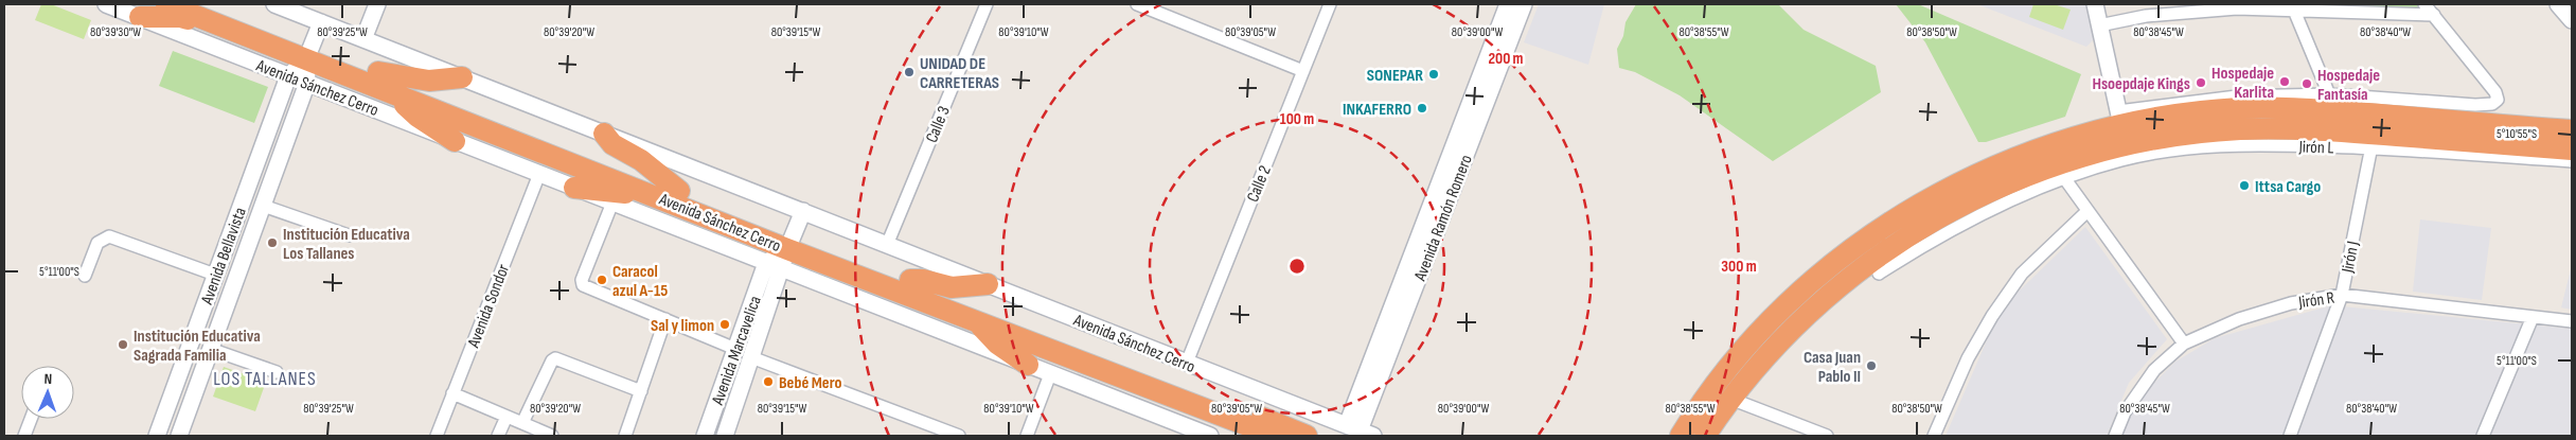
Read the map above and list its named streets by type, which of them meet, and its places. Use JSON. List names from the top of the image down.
{
  "streets": {
    "highway": ["Avenida Sánchez Cerro"],
    "main road": ["Avenida Ramón Romero", "Avenida Bellavista", "Avenida Marcavelica"],
    "street": [
      "Calle 3",
      "Calle 2",
      "Jirón J",
      "Jirón R",
      "Avenida Sondor"
    ]
  },
  "crossings": [
    ["Avenida Sánchez Cerro", "Calle 3"],
    ["Avenida Sánchez Cerro", "Calle 2"],
    ["Avenida Sánchez Cerro", "Avenida Ramón Romero"],
    ["Avenida Sánchez Cerro", "Avenida Bellavista"],
    ["Avenida Sánchez Cerro", "Avenida Sondor"],
    ["Avenida Sánchez Cerro", "Avenida Marcavelica"],
    ["Jirón J", "Jirón R"]
  ],
  "districts": ["LOS TALLANES"],
  "places": [
    "UNIDAD DE CARRETERAS",
    "SONEPAR",
    "Hospedaje Karlita",
    "Hsoepdaje Kings",
    "Hospedaje Fantasía",
    "INKAFERRO",
    "Ittsa Cargo",
    "Institución Educativa Los Tallanes",
    "Caracol azul A-15",
    "Sal y limon",
    "Institución Educativa Sagrada Familia",
    "Casa Juan Pablo II",
    "Bebé Mero"
  ],
  "north": "top",
  "coordinates": [
    "80°39'30\"W",
    "80°39'25\"W",
    "80°39'20\"W",
    "80°39'15\"W",
    "80°39'10\"W",
    "80°39'05\"W",
    "80°39'00\"W",
    "80°38'55\"W",
    "80°38'50\"W",
    "80°38'45\"W",
    "80°38'40\"W",
    "5°10'55\"S",
    "5°11'00\"S"
  ],
  "rings": ["200 m", "100 m", "300 m"]
}
